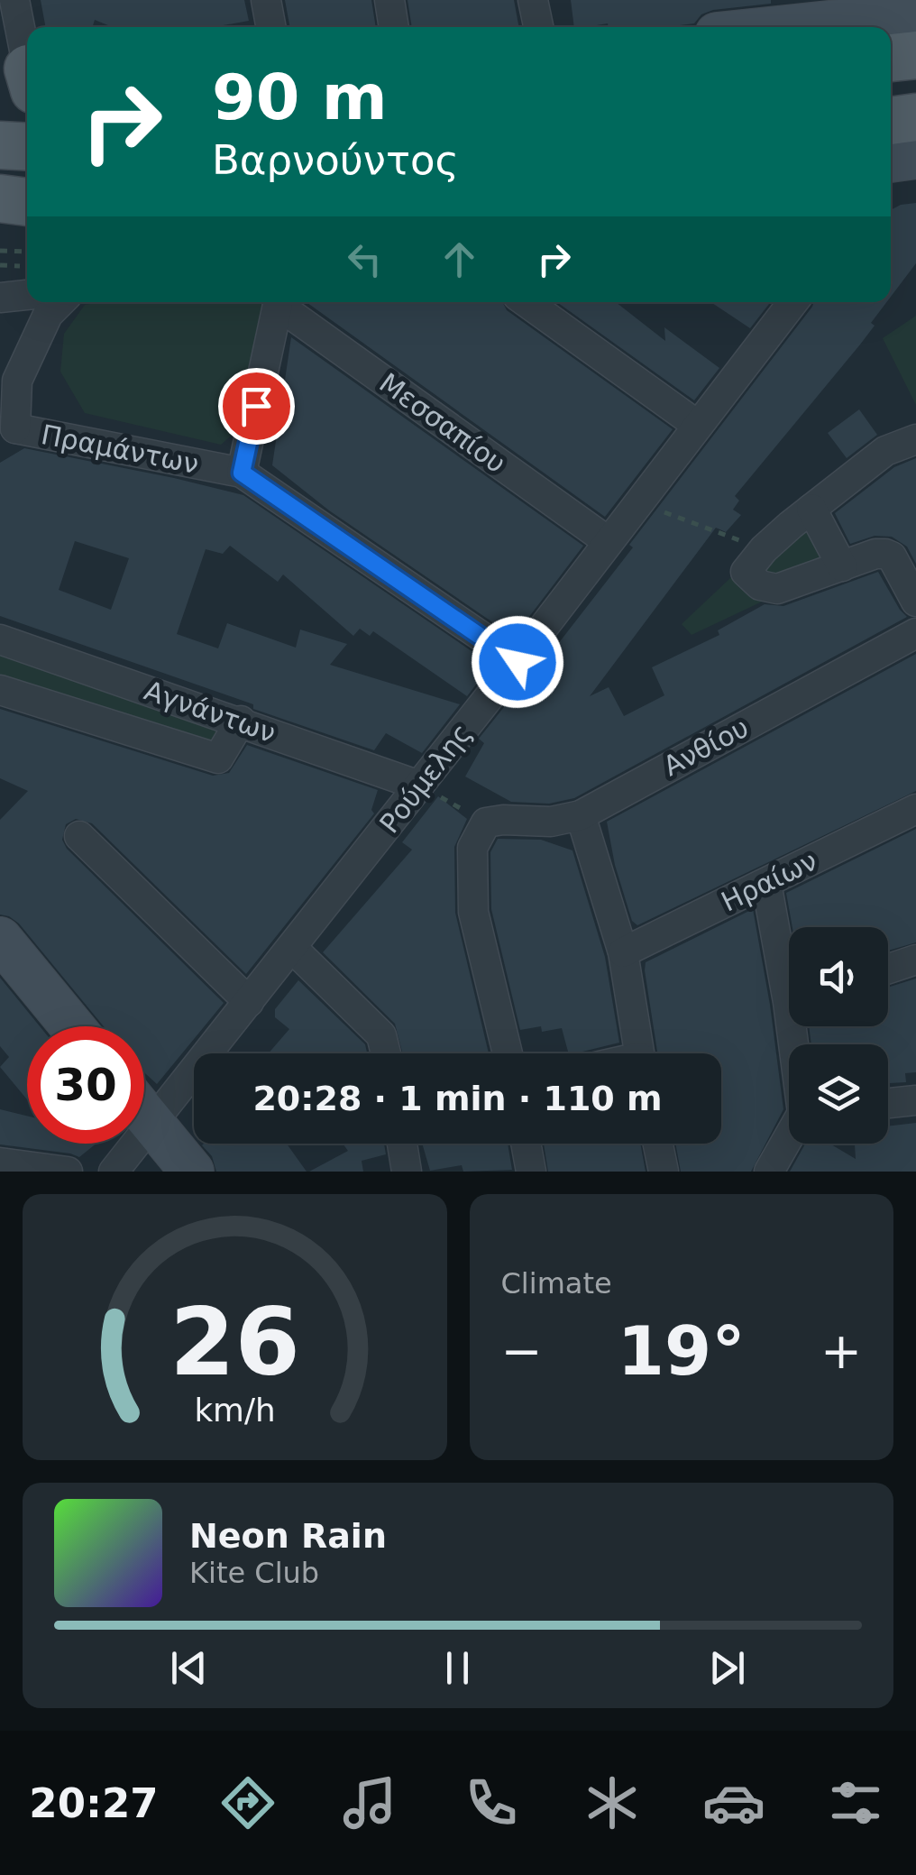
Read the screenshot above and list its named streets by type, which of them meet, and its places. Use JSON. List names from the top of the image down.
{
  "streets": {
    "street": [
      "Μεσσαπίου",
      "Πραμάντων",
      "Αγνάντων",
      "Ανθίου",
      "Ρούμελης",
      "Ηραίων"
    ]
  },
  "crossings": [
    ["Μεσσαπίου", "Ρούμελης"],
    ["Πραμάντων", "Ρούμελης"],
    ["Αγνάντων", "Ρούμελης"]
  ],
  "page": {
    "turn": ["90 m", "Βαρνούντος"],
    "limit": "30",
    "trip": "20:28 · 1 min · 110 m",
    "tile": "Climate",
    "heat": ["−", "19°", "+"],
    "song": ["Neon Rain", "Kite Club"],
    "tabs": "20:27",
    "gauge": ["26", "km/h"]
  }
}
